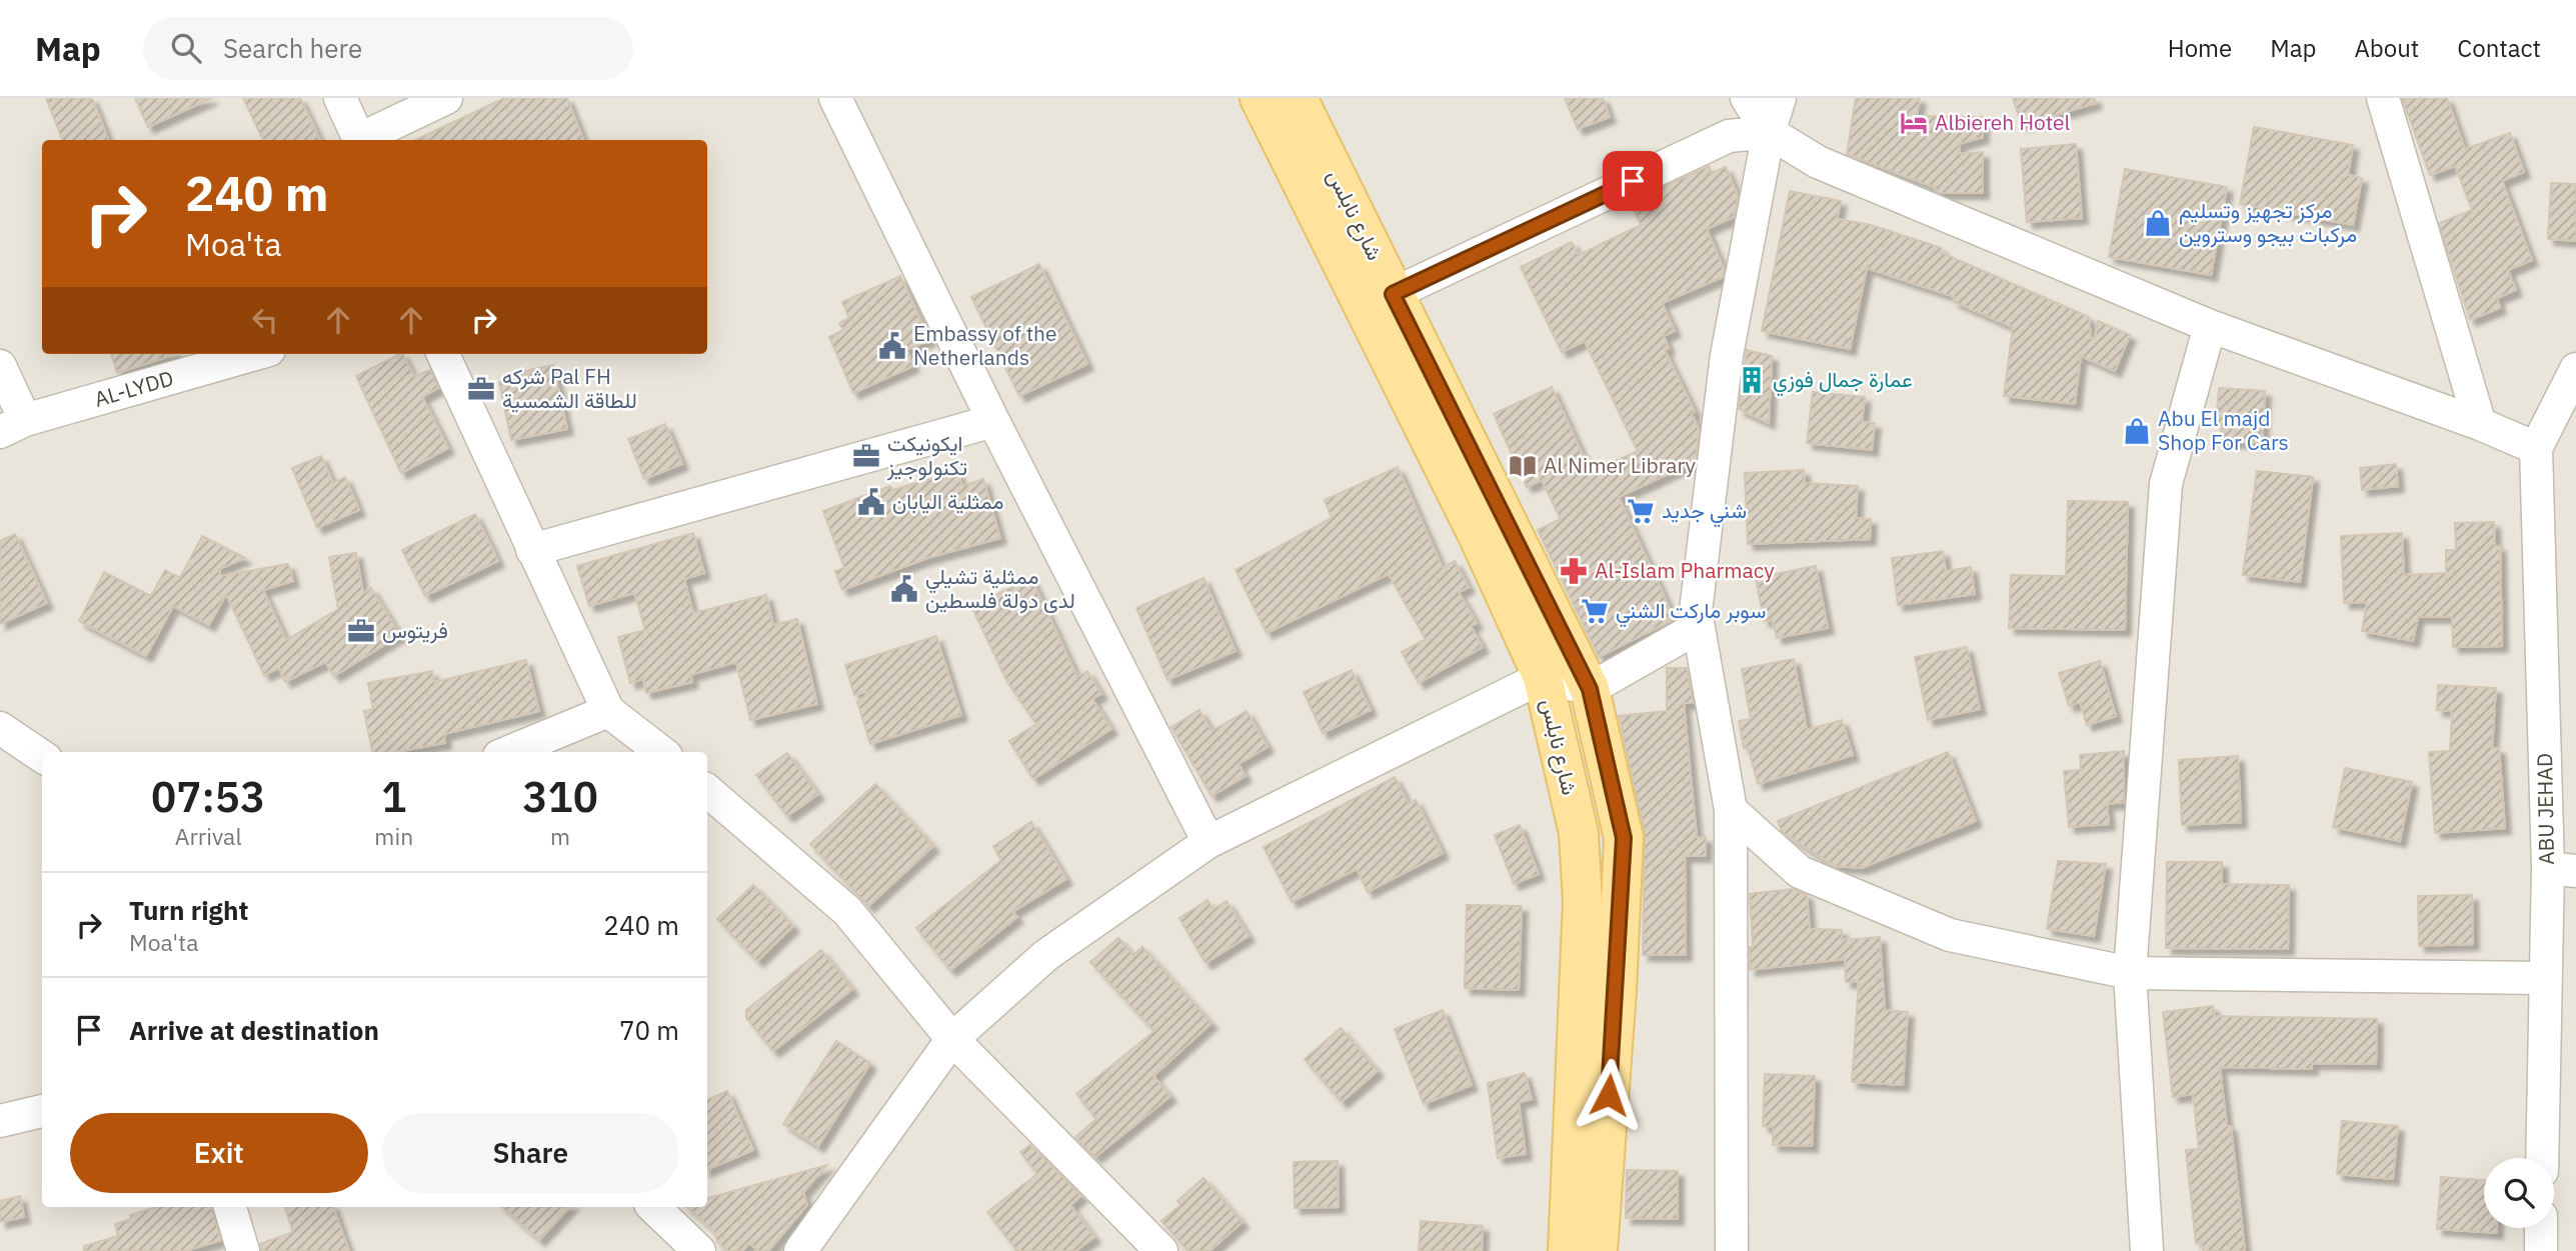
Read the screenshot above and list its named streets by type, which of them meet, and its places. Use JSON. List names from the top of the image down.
{
  "streets": {
    "main road": ["شارع نابلس"],
    "street": ["AL-LYDD", "ABU JEHAD"]
  },
  "places": {
    "hotel": ["Albiereh Hotel"],
    "shop": ["مركز تجهيز وتسليم مركبات بيجو وستروين", "Abu El majd Shop For Cars"],
    "public building": ["Embassy of the Netherlands", "ممثلية اليابان", "ممثلية تشيلي لدى دولة فلسطين"],
    "building": ["عمارة جمال فوزي"],
    "office": ["شركه Pal FH للطاقة الشمسية", "ايكونيكت تكنولوجيز", "فريتوس"],
    "library": ["Al Nimer Library"],
    "supermarket": ["شني جديد", "سوبر ماركت الشني"],
    "pharmacy": ["Al-Islam Pharmacy"]
  },
  "page": {
    "header": "Map",
    "search": "Search here",
    "nav": [
      "Home",
      "Map",
      "About",
      "Contact"
    ],
    "turn": ["240 m", "Moa'ta"],
    "eta": [
      "07:53",
      "Arrival",
      "1",
      "min",
      "310",
      "m"
    ],
    "list": [
      {
        "name": "Turn right",
        "note": "Moa'ta",
        "value": "240 m"
      },
      {
        "name": "Arrive at destination",
        "value": "70 m"
      }
    ],
    "buttons": ["Exit", "Share"]
  }
}
